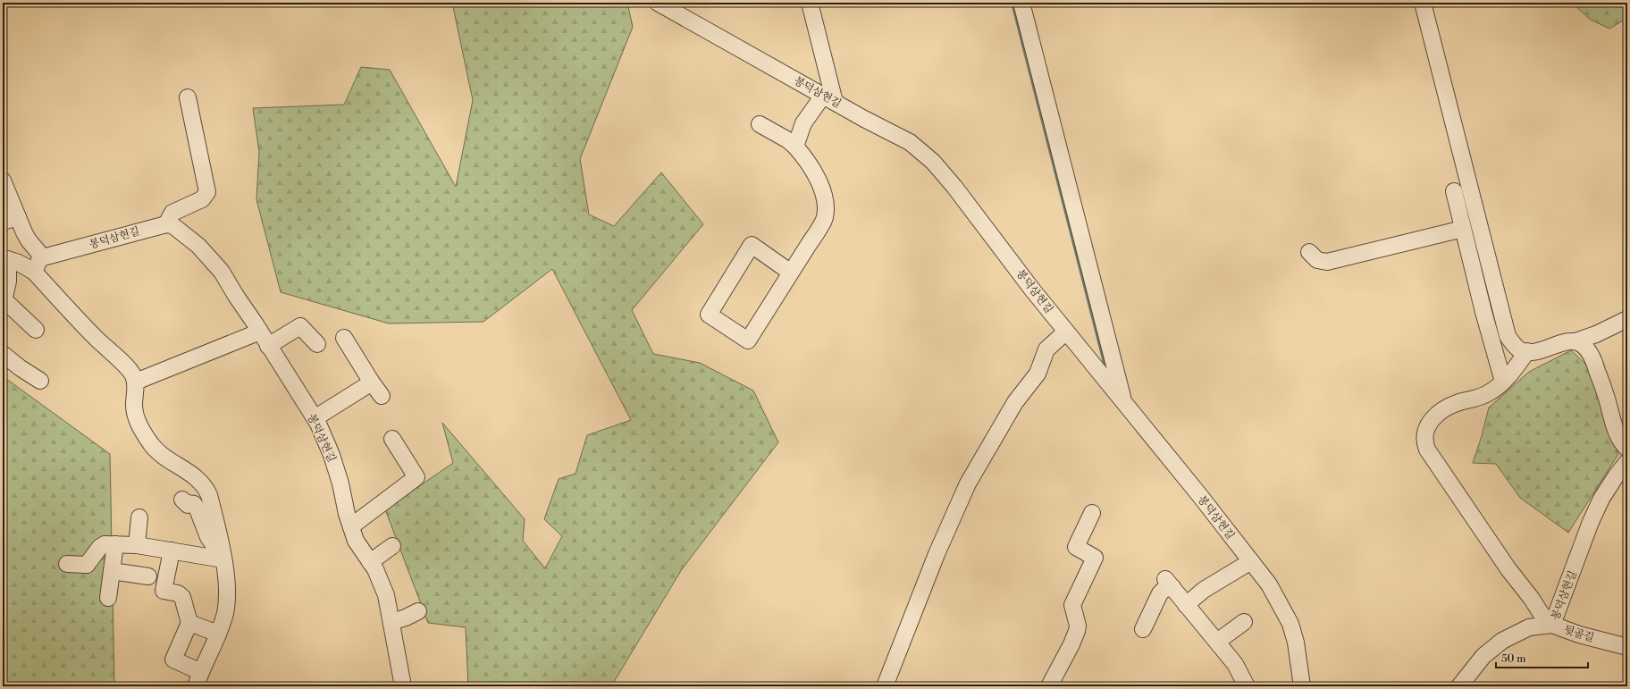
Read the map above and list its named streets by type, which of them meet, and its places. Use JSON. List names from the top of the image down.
{
  "streets": {
    "street": ["봉덕삼현길", "뒷골길"]
  },
  "crossings": [
    ["봉덕삼현길", "뒷골길"]
  ],
  "scale_bar": "50 m"
}
